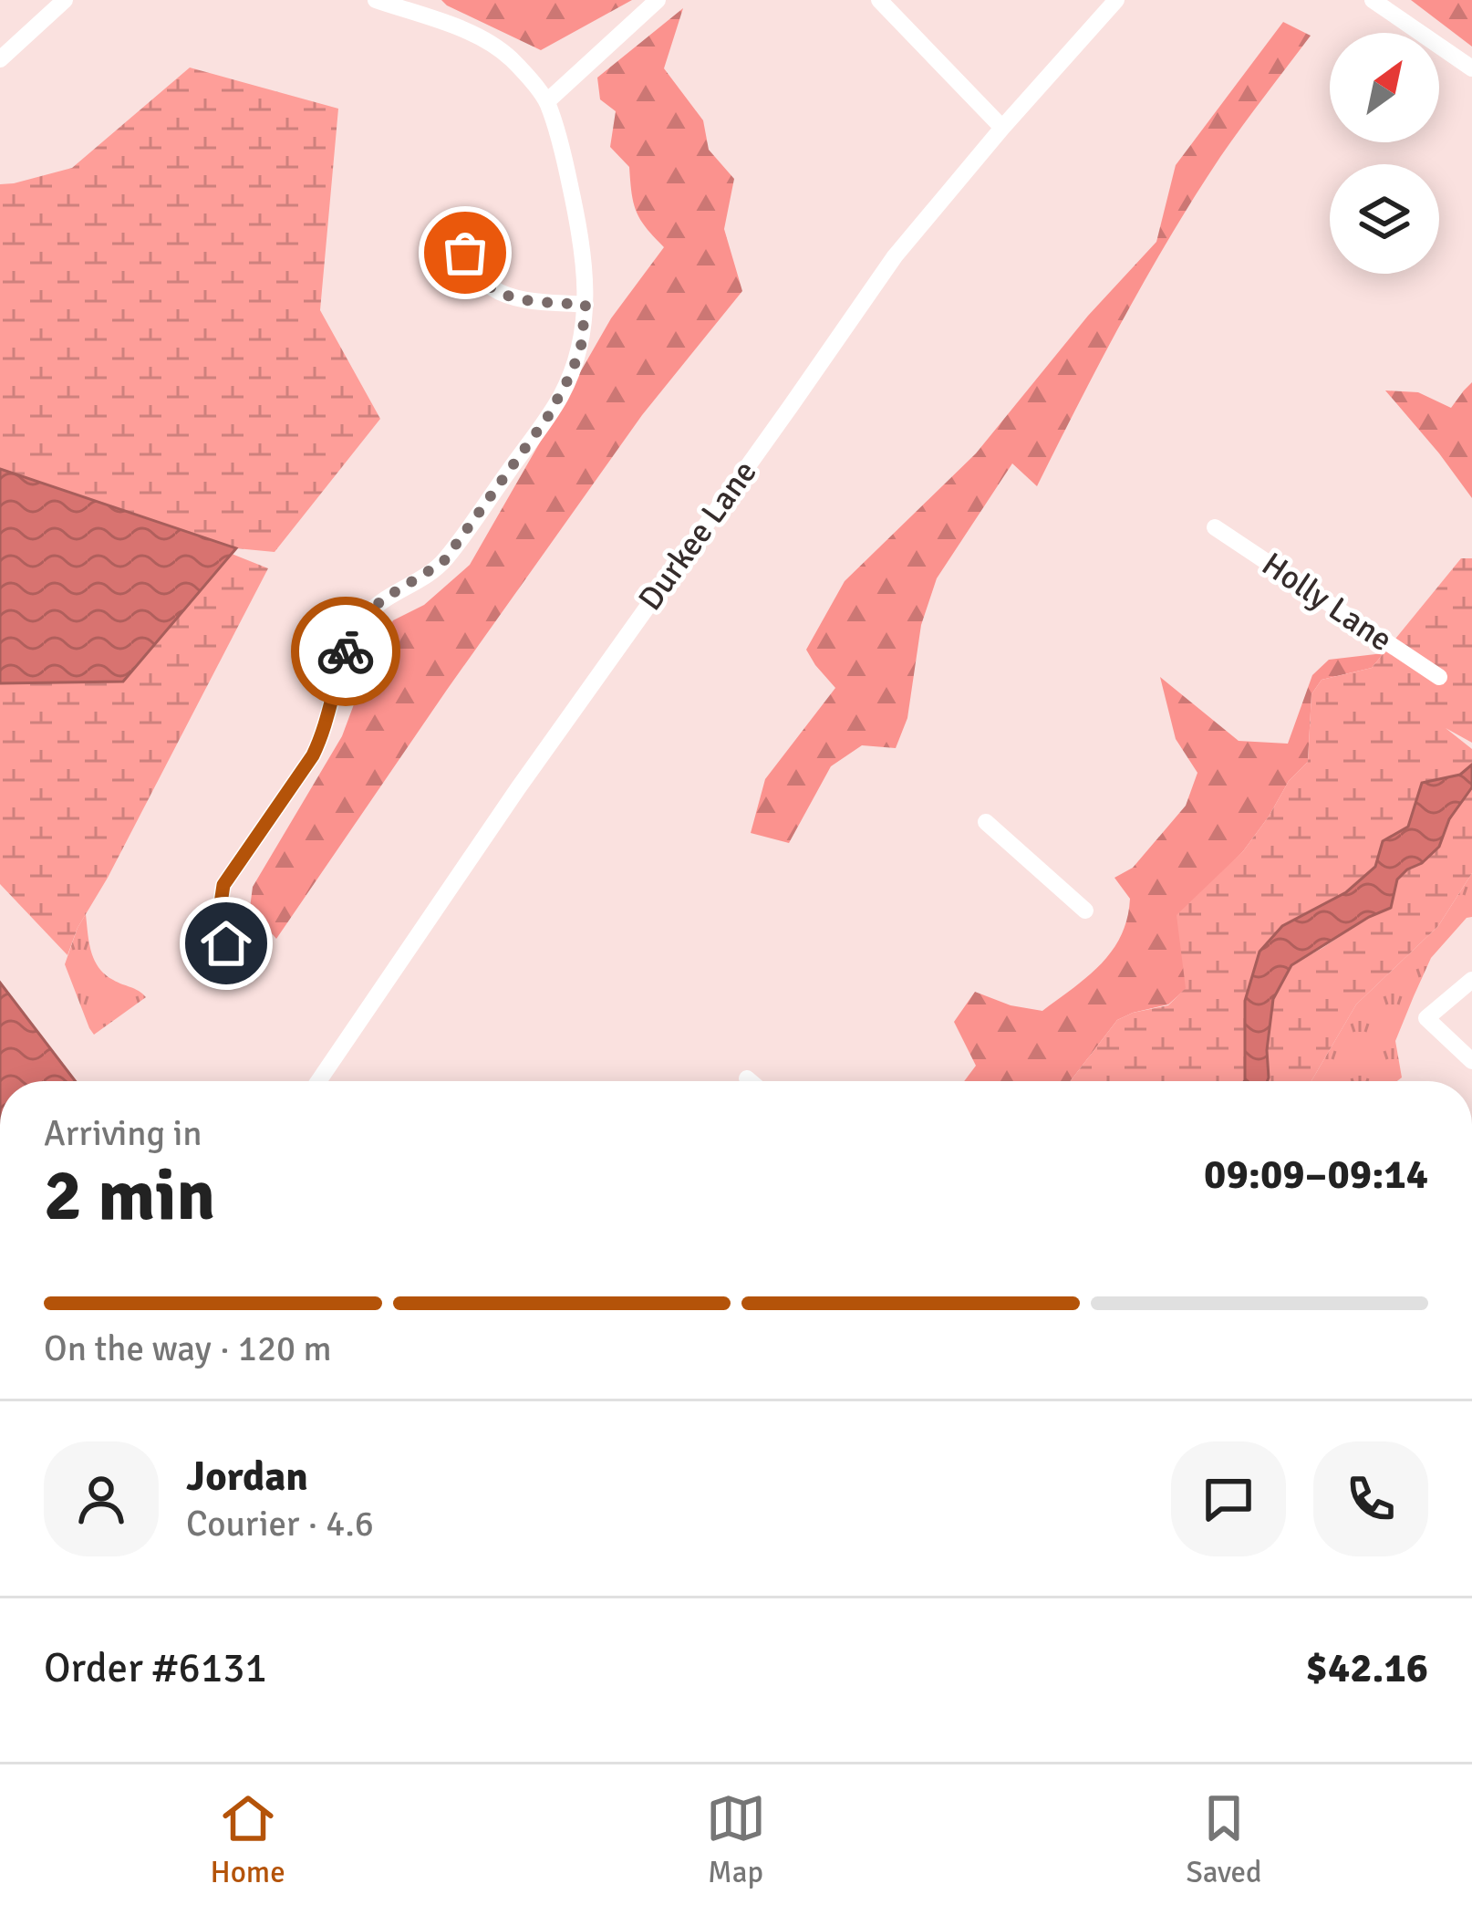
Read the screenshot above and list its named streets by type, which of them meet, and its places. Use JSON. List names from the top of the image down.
{
  "streets": {
    "street": ["Durkee Lane", "Holly Lane"]
  },
  "north": "top right",
  "page": {
    "heading": ["2 min", "Arriving in", "09:09–09:14"],
    "panel": [
      "Jordan",
      "Courier · 4.6",
      "Order #6131",
      "$42.16"
    ],
    "bar": "On the way · 120 m",
    "tabs": ["Home", "Map", "Saved"]
  }
}
